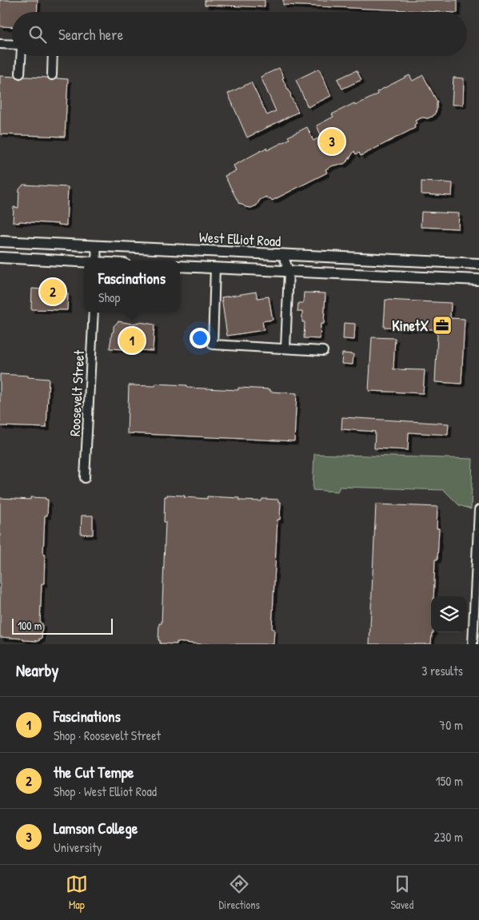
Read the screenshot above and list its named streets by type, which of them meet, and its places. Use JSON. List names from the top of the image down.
{
  "streets": {
    "main road": ["West Elliot Road"],
    "street": ["Roosevelt Street"]
  },
  "places": {
    "office": ["KinetX"]
  },
  "scale_bar": "100 m",
  "page": {
    "search": "Search here",
    "pins": ["3", "2", "1"],
    "popup": ["Fascinations", "Shop"],
    "scale": "100 m",
    "heading": ["Nearby", "3 results"],
    "list": [
      {
        "mark": "1",
        "name": "Fascinations",
        "note": "Shop · Roosevelt Street",
        "value": "70 m"
      },
      {
        "mark": "2",
        "name": "the Cut Tempe",
        "note": "Shop · West Elliot Road",
        "value": "150 m"
      },
      {
        "mark": "3",
        "name": "Lamson College",
        "note": "University",
        "value": "230 m"
      }
    ],
    "nav": ["Map", "Directions", "Saved"]
  }
}
